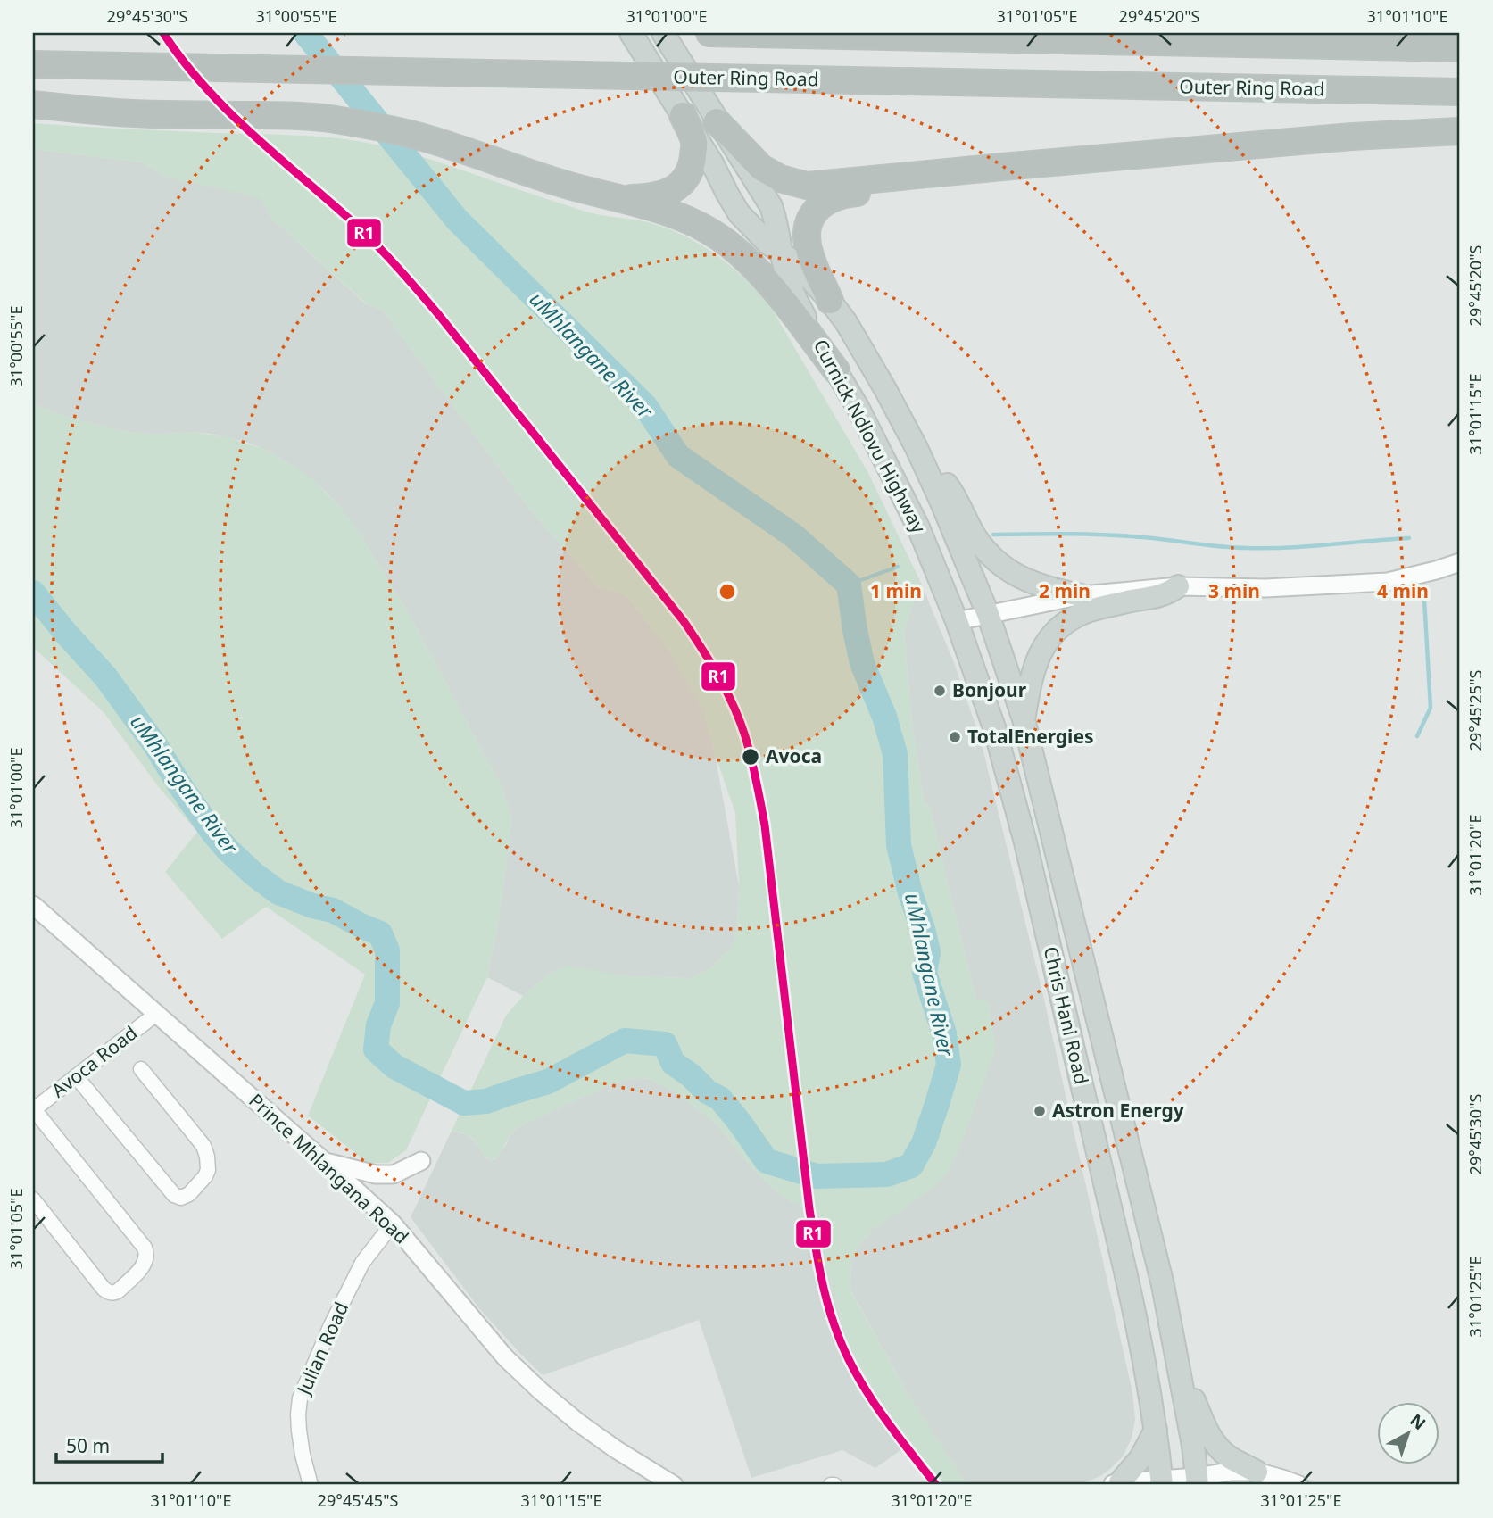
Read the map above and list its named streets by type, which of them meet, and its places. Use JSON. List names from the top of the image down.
{
  "streets": {
    "highway": ["Outer Ring Road"],
    "main road": ["Curnick Ndlovu Highway", "Chris Hani Road"],
    "street": ["Avoca Road", "Prince Mhlangana Road", "Julian Road"]
  },
  "crossings": [
    ["Curnick Ndlovu Highway", "Chris Hani Road"],
    ["Avoca Road", "Prince Mhlangana Road"],
    ["Prince Mhlangana Road", "Julian Road"]
  ],
  "water": ["uMhlangane River"],
  "places": [
    "Bonjour",
    "TotalEnergies",
    "Avoca",
    "Astron Energy"
  ],
  "lines": ["transit line R1"],
  "scale_bar": "50 m",
  "north": "top right",
  "coordinates": [
    "29°45'30\"S",
    "31°00'55\"E",
    "31°01'00\"E",
    "31°01'05\"E",
    "29°45'20\"S",
    "31°01'10\"E",
    "31°01'15\"E",
    "29°45'25\"S",
    "31°01'20\"E",
    "31°01'25\"E",
    "29°45'45\"S"
  ],
  "rings": [
    "1 min",
    "2 min",
    "3 min",
    "4 min"
  ]
}
